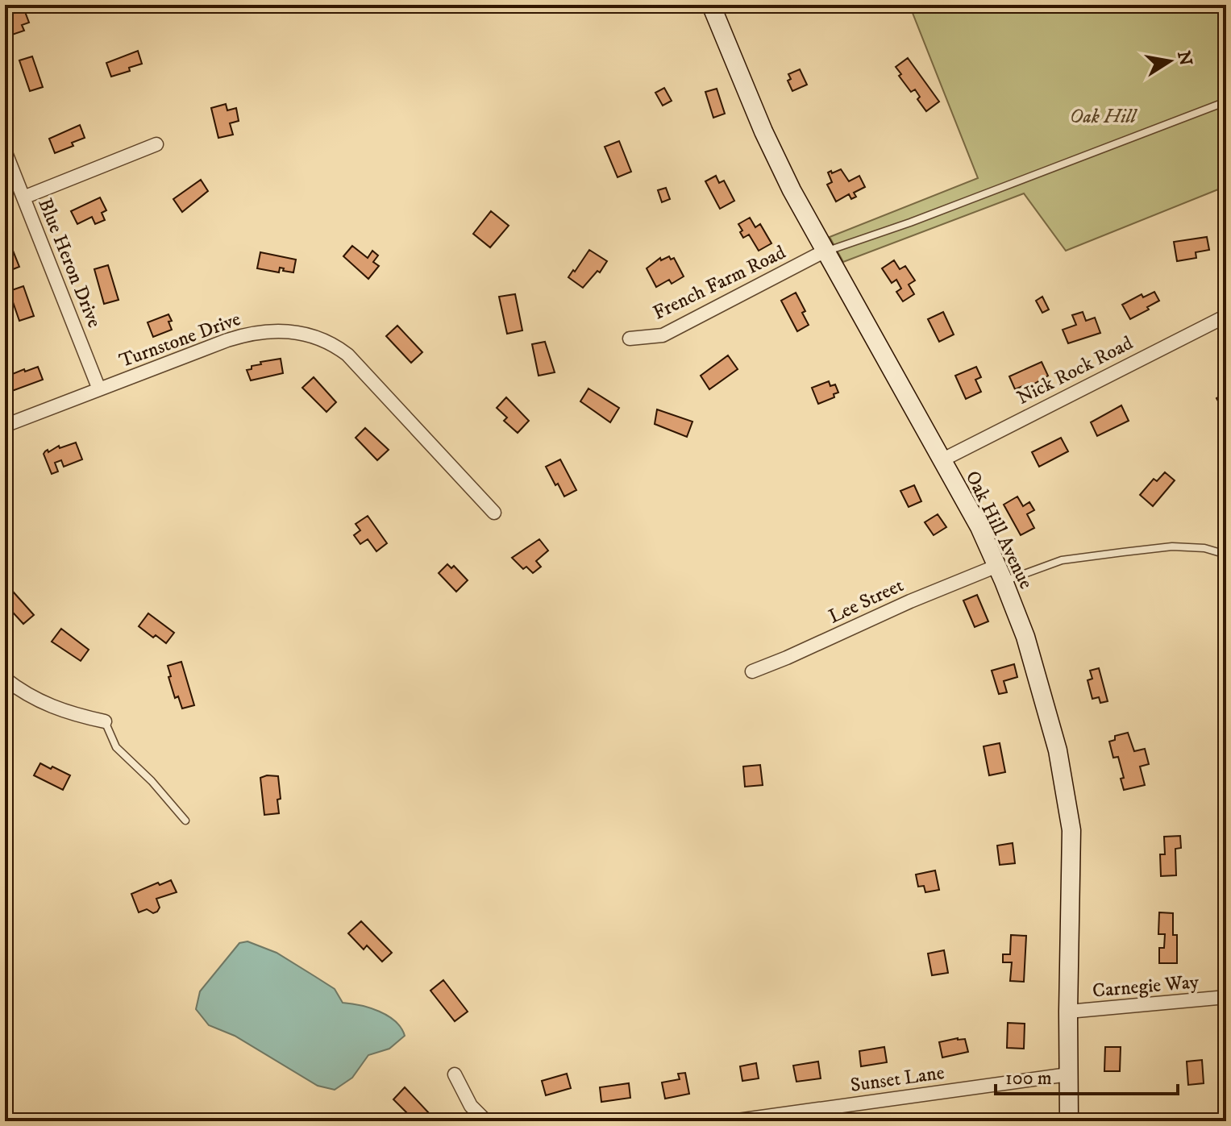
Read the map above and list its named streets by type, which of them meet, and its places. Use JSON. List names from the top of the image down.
{
  "streets": {
    "main road": ["Oak Hill Avenue"],
    "street": [
      "Blue Heron Drive",
      "French Farm Road",
      "Turnstone Drive",
      "Nick Rock Road",
      "Lee Street",
      "Carnegie Way",
      "Sunset Lane"
    ]
  },
  "crossings": [
    ["Blue Heron Drive", "Turnstone Drive"],
    ["French Farm Road", "Oak Hill Avenue"],
    ["Nick Rock Road", "Oak Hill Avenue"],
    ["Oak Hill Avenue", "Lee Street"],
    ["Oak Hill Avenue", "Carnegie Way"],
    ["Oak Hill Avenue", "Sunset Lane"]
  ],
  "parks": ["Oak Hill"],
  "scale_bar": "100 m",
  "north": "right"
}
